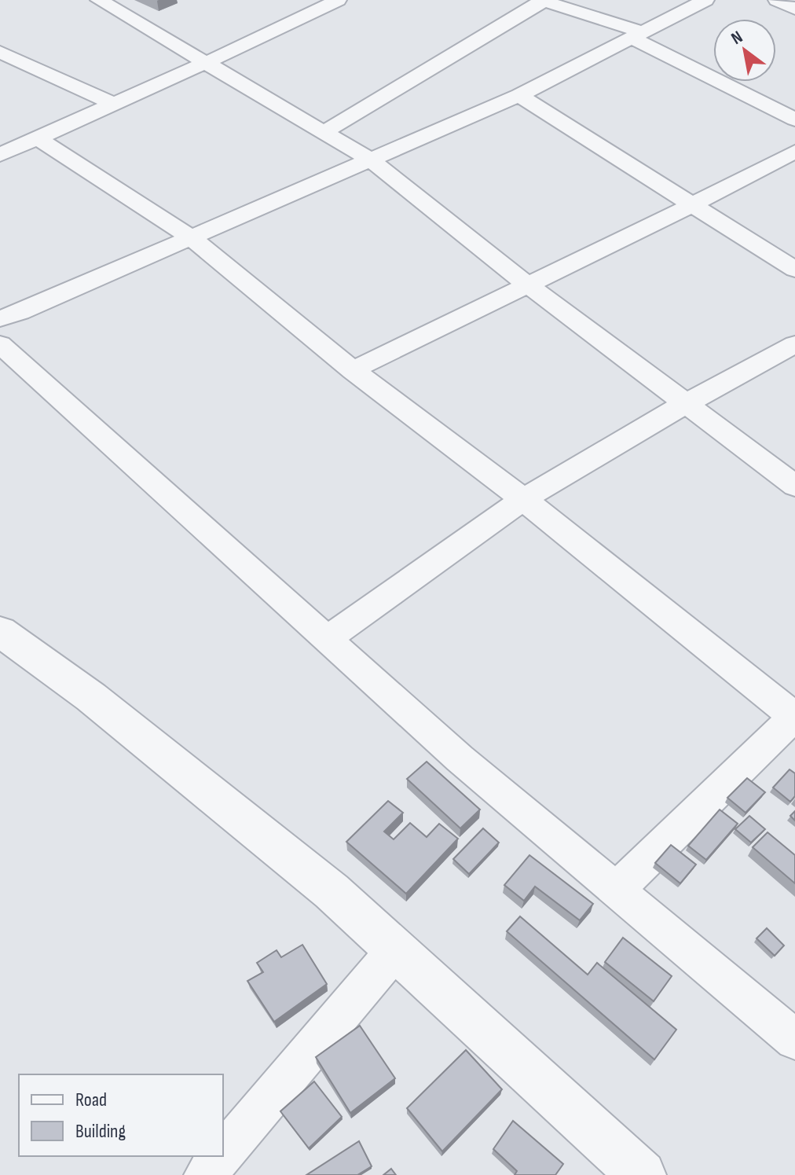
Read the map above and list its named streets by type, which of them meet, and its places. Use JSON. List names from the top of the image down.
{
  "legend": ["Road", "Building"],
  "north": "top left"
}
